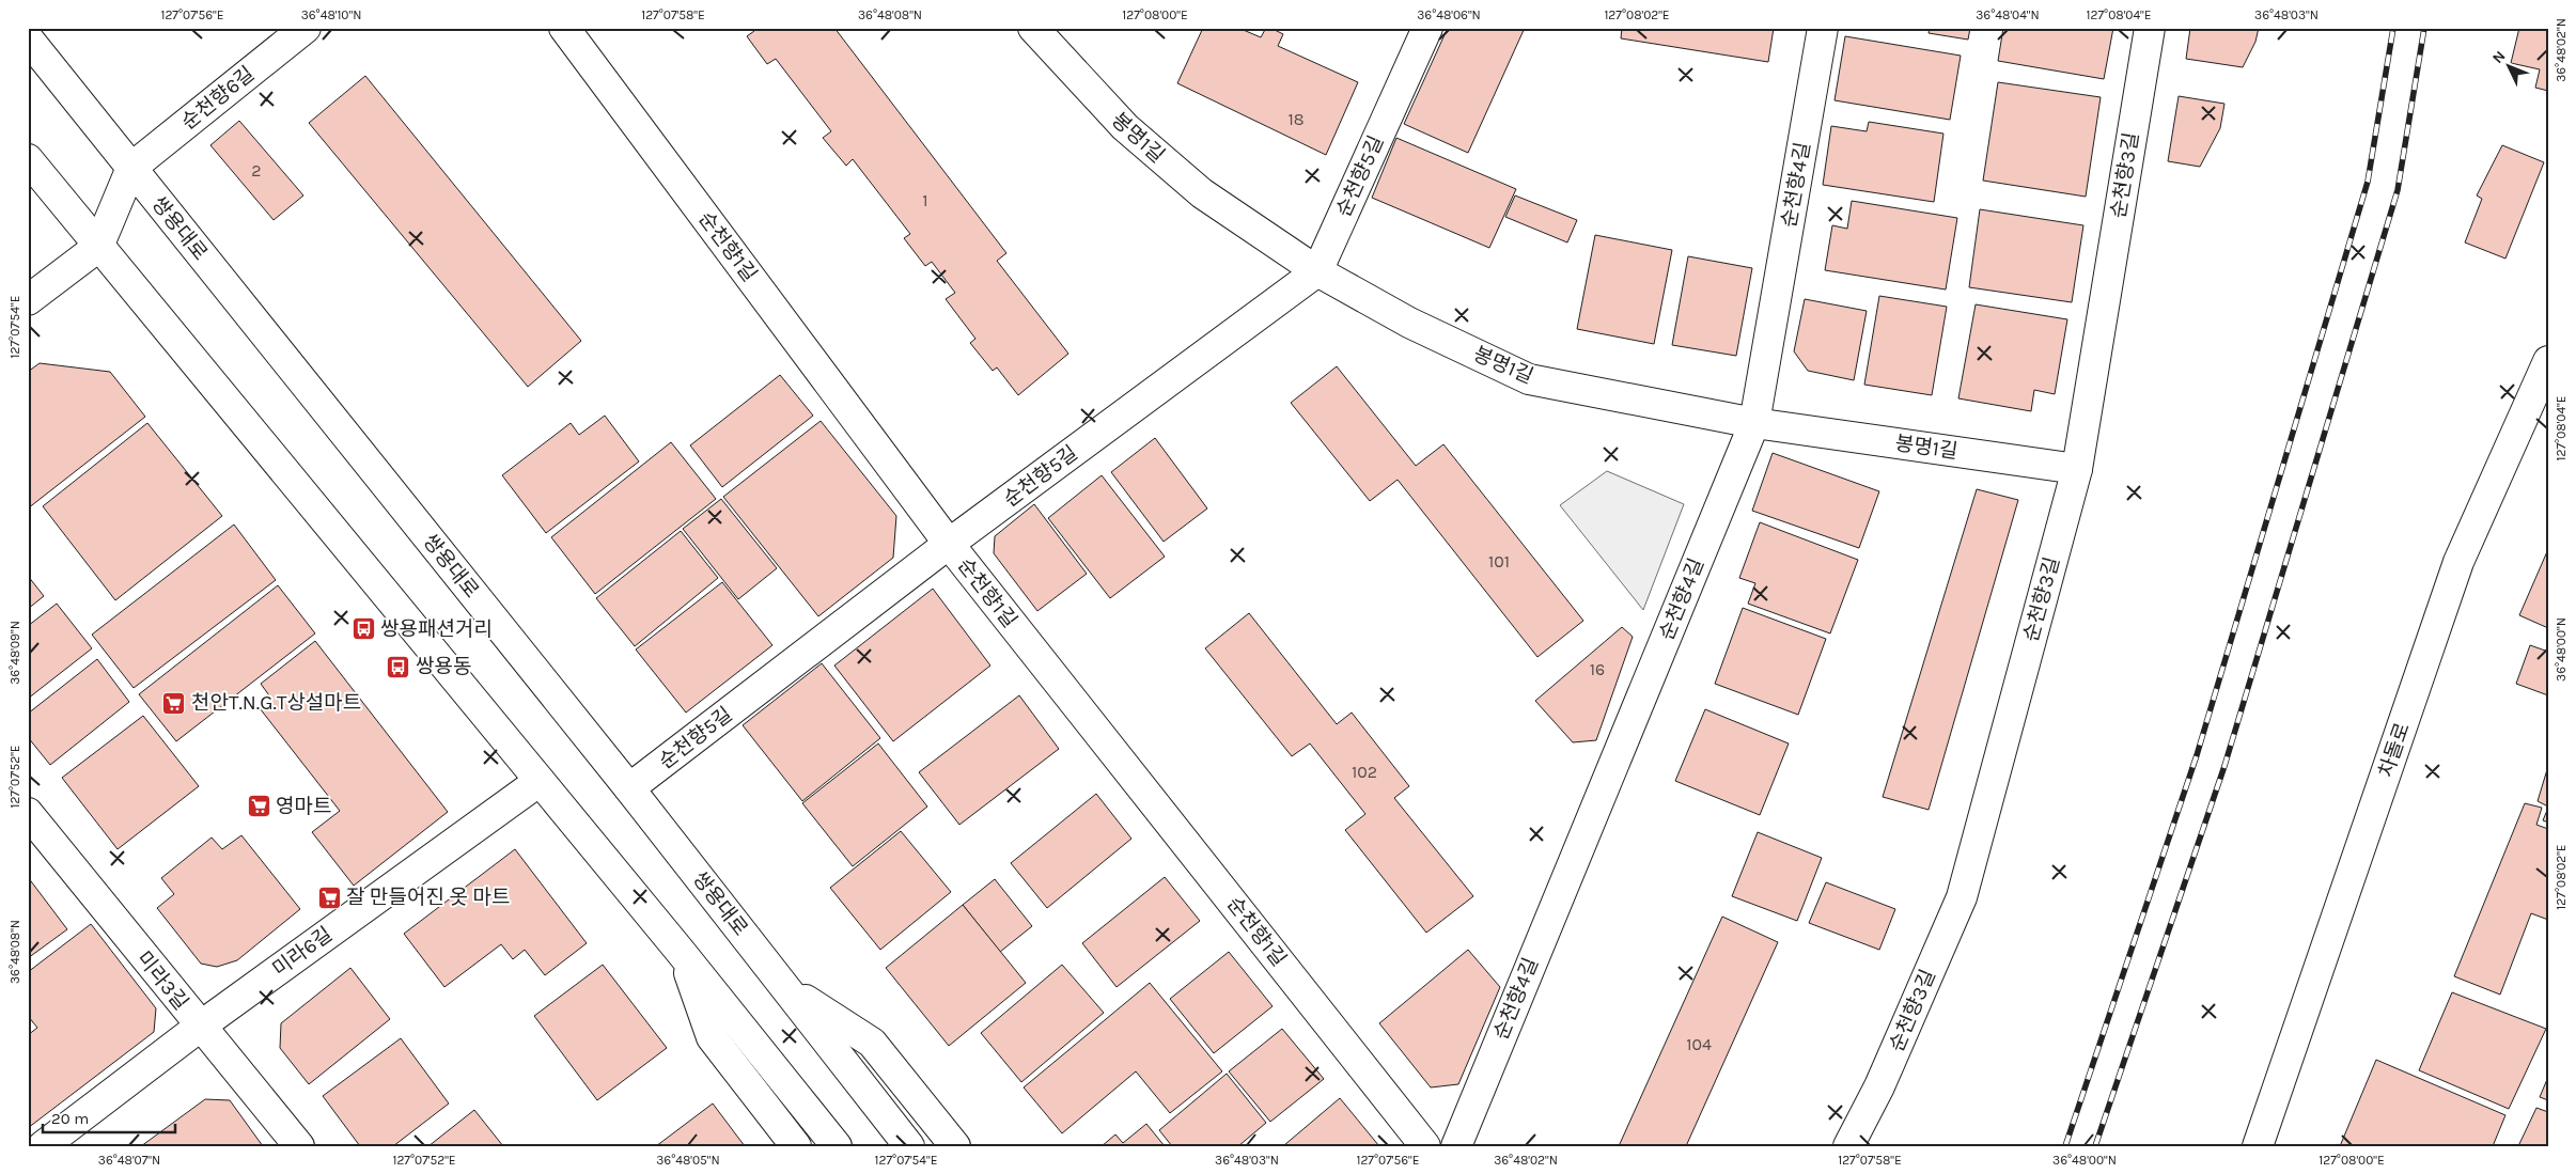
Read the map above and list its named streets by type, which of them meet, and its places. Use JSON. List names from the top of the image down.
{
  "streets": {
    "street": [
      "순천향6길",
      "봉명1길",
      "순천향3길",
      "순천향5길",
      "순천향4길",
      "쌍용대로",
      "순천향1길",
      "차돌로",
      "미라6길",
      "미라3길"
    ]
  },
  "crossings": [
    ["순천향6길", "쌍용대로"],
    ["봉명1길", "순천향3길"],
    ["봉명1길", "순천향5길"],
    ["봉명1길", "순천향4길"],
    ["순천향5길", "쌍용대로"],
    ["순천향5길", "순천향1길"],
    ["미라6길", "미라3길"]
  ],
  "places": {
    "bus stop": ["쌍용패션거리", "쌍용동"],
    "supermarket": ["천안T.N.G.T상설마트", "영마트", "잘 만들어진 옷 마트"]
  },
  "house_numbers": [
    "18",
    "2",
    "1",
    "101",
    "16",
    "102",
    "104"
  ],
  "scale_bar": "20 m",
  "north": "top left",
  "coordinates": [
    "127°07'56\"E",
    "36°48'10\"N",
    "127°07'58\"E",
    "36°48'08\"N",
    "127°08'00\"E",
    "36°48'06\"N",
    "127°08'02\"E",
    "36°48'04\"N",
    "127°08'04\"E",
    "36°48'03\"N",
    "36°48'02\"N",
    "127°07'54\"E",
    "36°48'00\"N",
    "36°48'09\"N",
    "127°07'52\"E",
    "36°48'07\"N",
    "36°48'05\"N"
  ]
}
